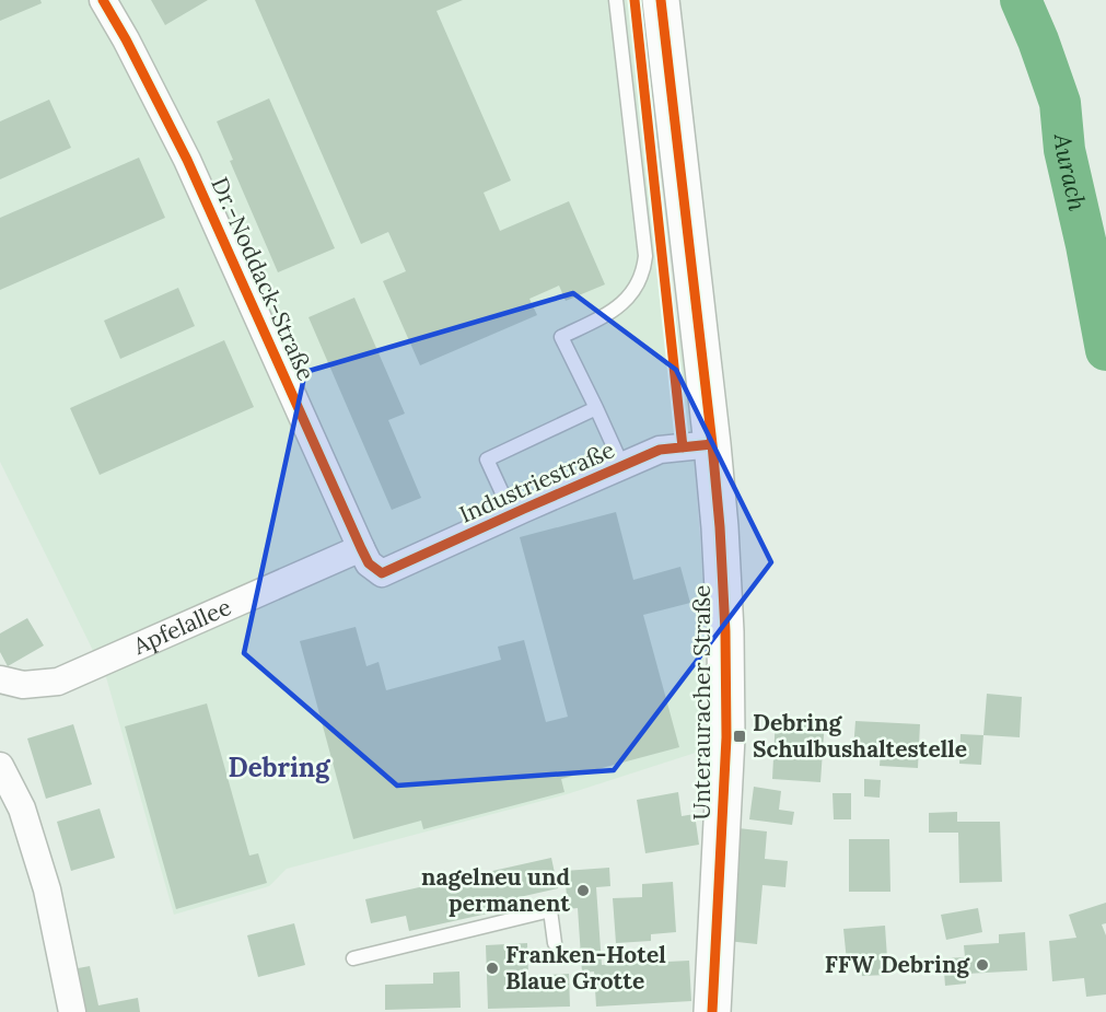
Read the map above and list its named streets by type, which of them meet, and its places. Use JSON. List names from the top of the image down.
{
  "streets": {
    "street": [
      "Dr.-Noddack-Straße",
      "Industriestraße",
      "Apfelallee",
      "Unterauracher Straße"
    ]
  },
  "crossings": [
    ["Dr.-Noddack-Straße", "Industriestraße"],
    ["Dr.-Noddack-Straße", "Apfelallee"],
    ["Industriestraße", "Unterauracher Straße"]
  ],
  "districts": ["Debring"],
  "water": ["Aurach"],
  "places": {
    "transit": ["Debring Schulbushaltestelle"],
    "other": ["nagelneu und permanent", "FFW Debring", "Franken-Hotel Blaue Grotte"]
  }
}
